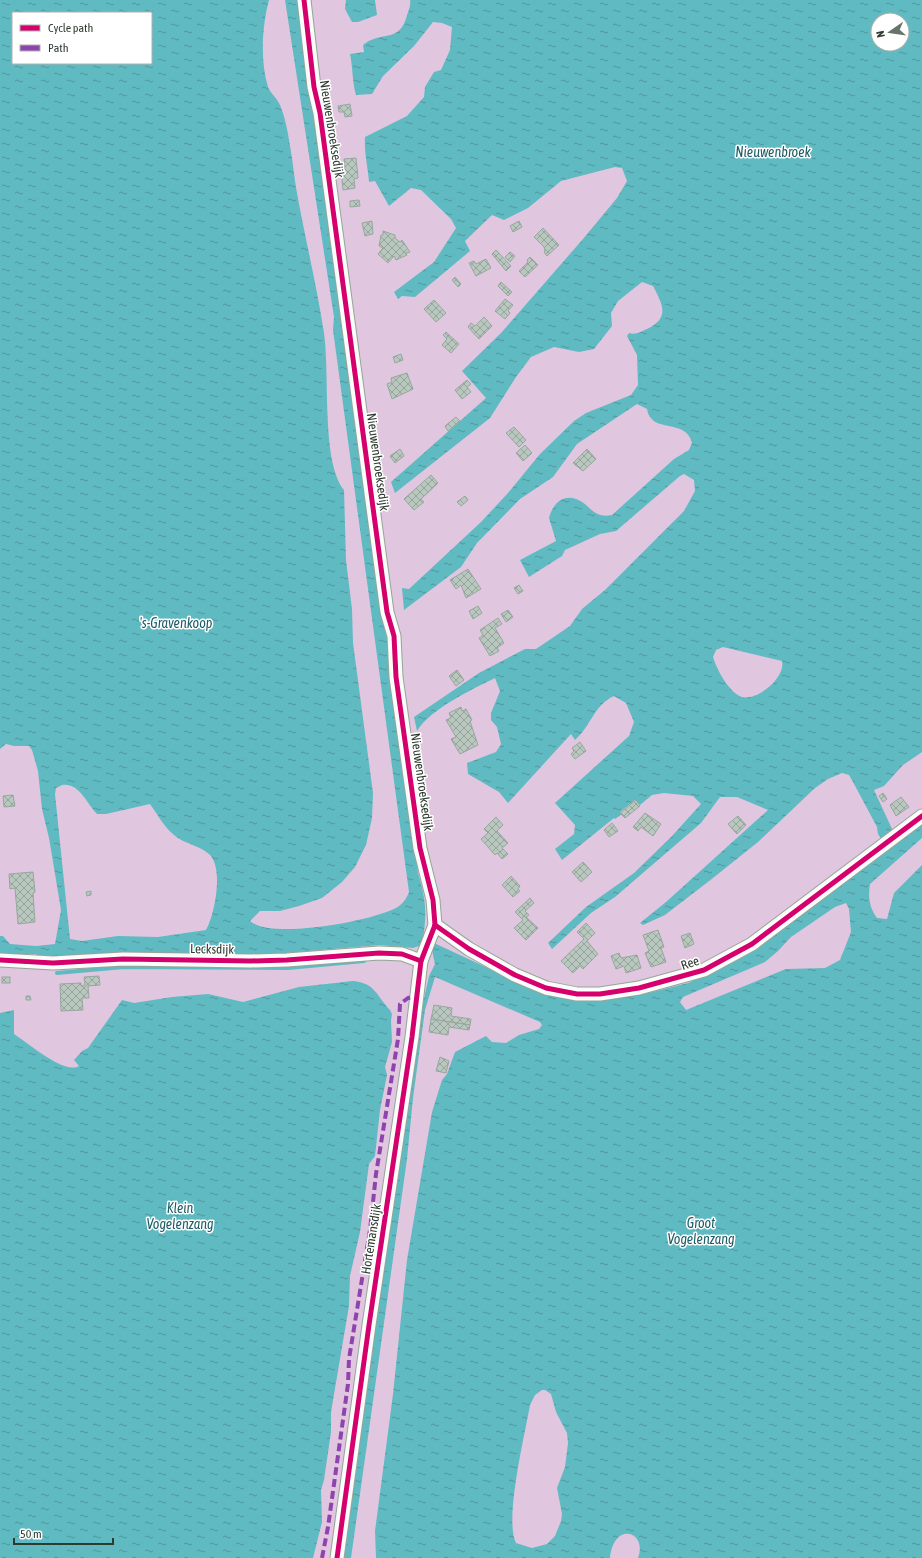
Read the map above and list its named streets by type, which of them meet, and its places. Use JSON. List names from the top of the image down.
{
  "streets": {
    "street": [
      "Nieuwenbroeksedijk",
      "Lecksdijk",
      "Ree",
      "Hortemansdijk"
    ]
  },
  "crossings": [
    ["Nieuwenbroeksedijk", "Ree"],
    ["Nieuwenbroeksedijk", "Hortemansdijk"],
    ["Lecksdijk", "Hortemansdijk"],
    ["Ree", "Hortemansdijk"]
  ],
  "water": [
    "Nieuwenbroek",
    "'s-Gravenkoop",
    "Klein Vogelenzang",
    "Groot Vogelenzang"
  ],
  "legend": ["Cycle path", "Path"],
  "scale_bar": "50 m",
  "north": "left"
}
